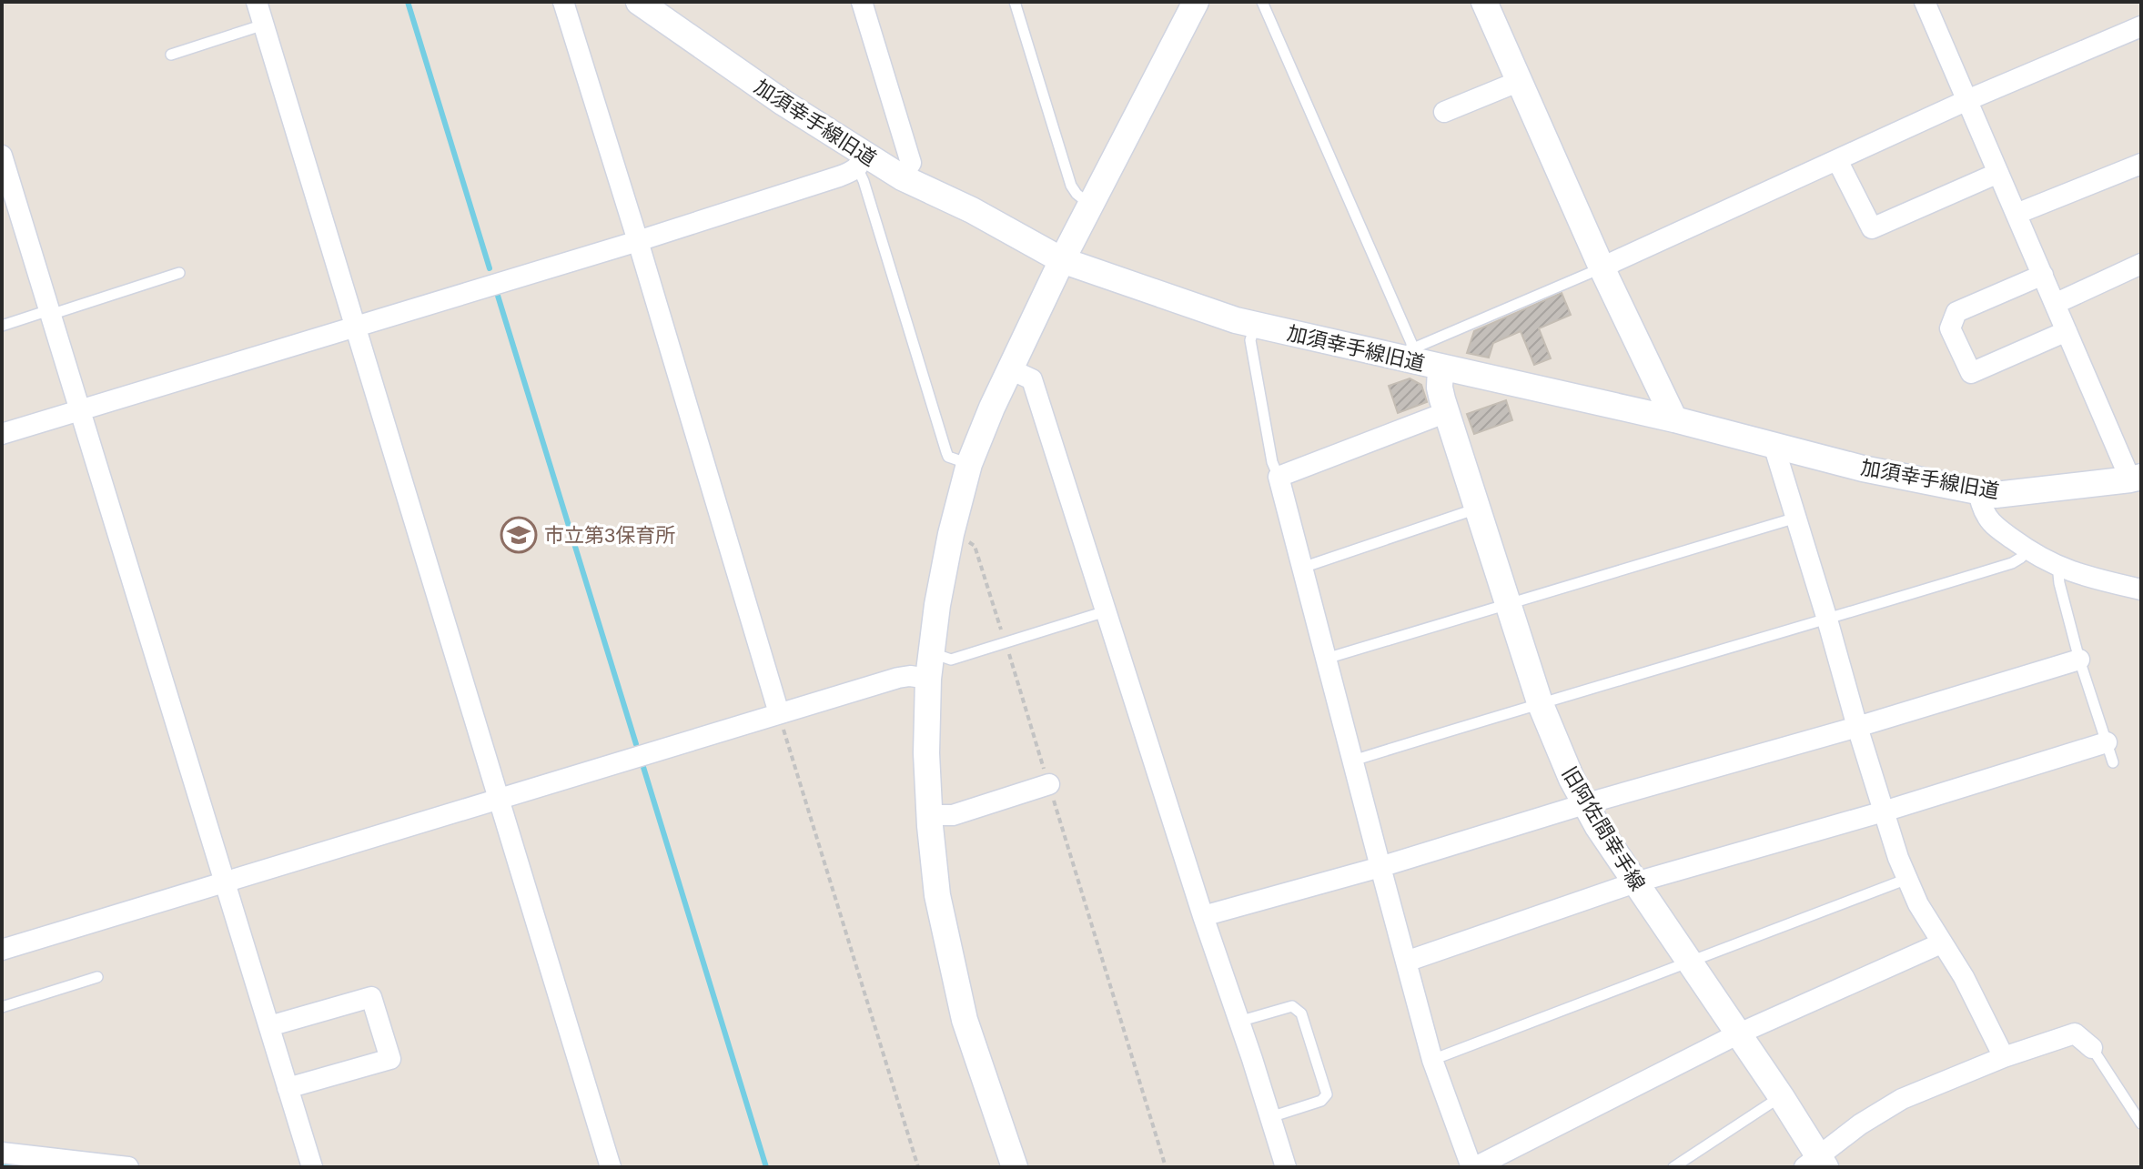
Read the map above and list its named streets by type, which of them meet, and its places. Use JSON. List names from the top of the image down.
{
  "streets": {
    "street": ["加須幸手線旧道", "旧阿佐間幸手線"]
  },
  "crossings": [
    ["加須幸手線旧道", "旧阿佐間幸手線"]
  ],
  "places": {
    "school or university": ["市立第3保育所"]
  }
}
